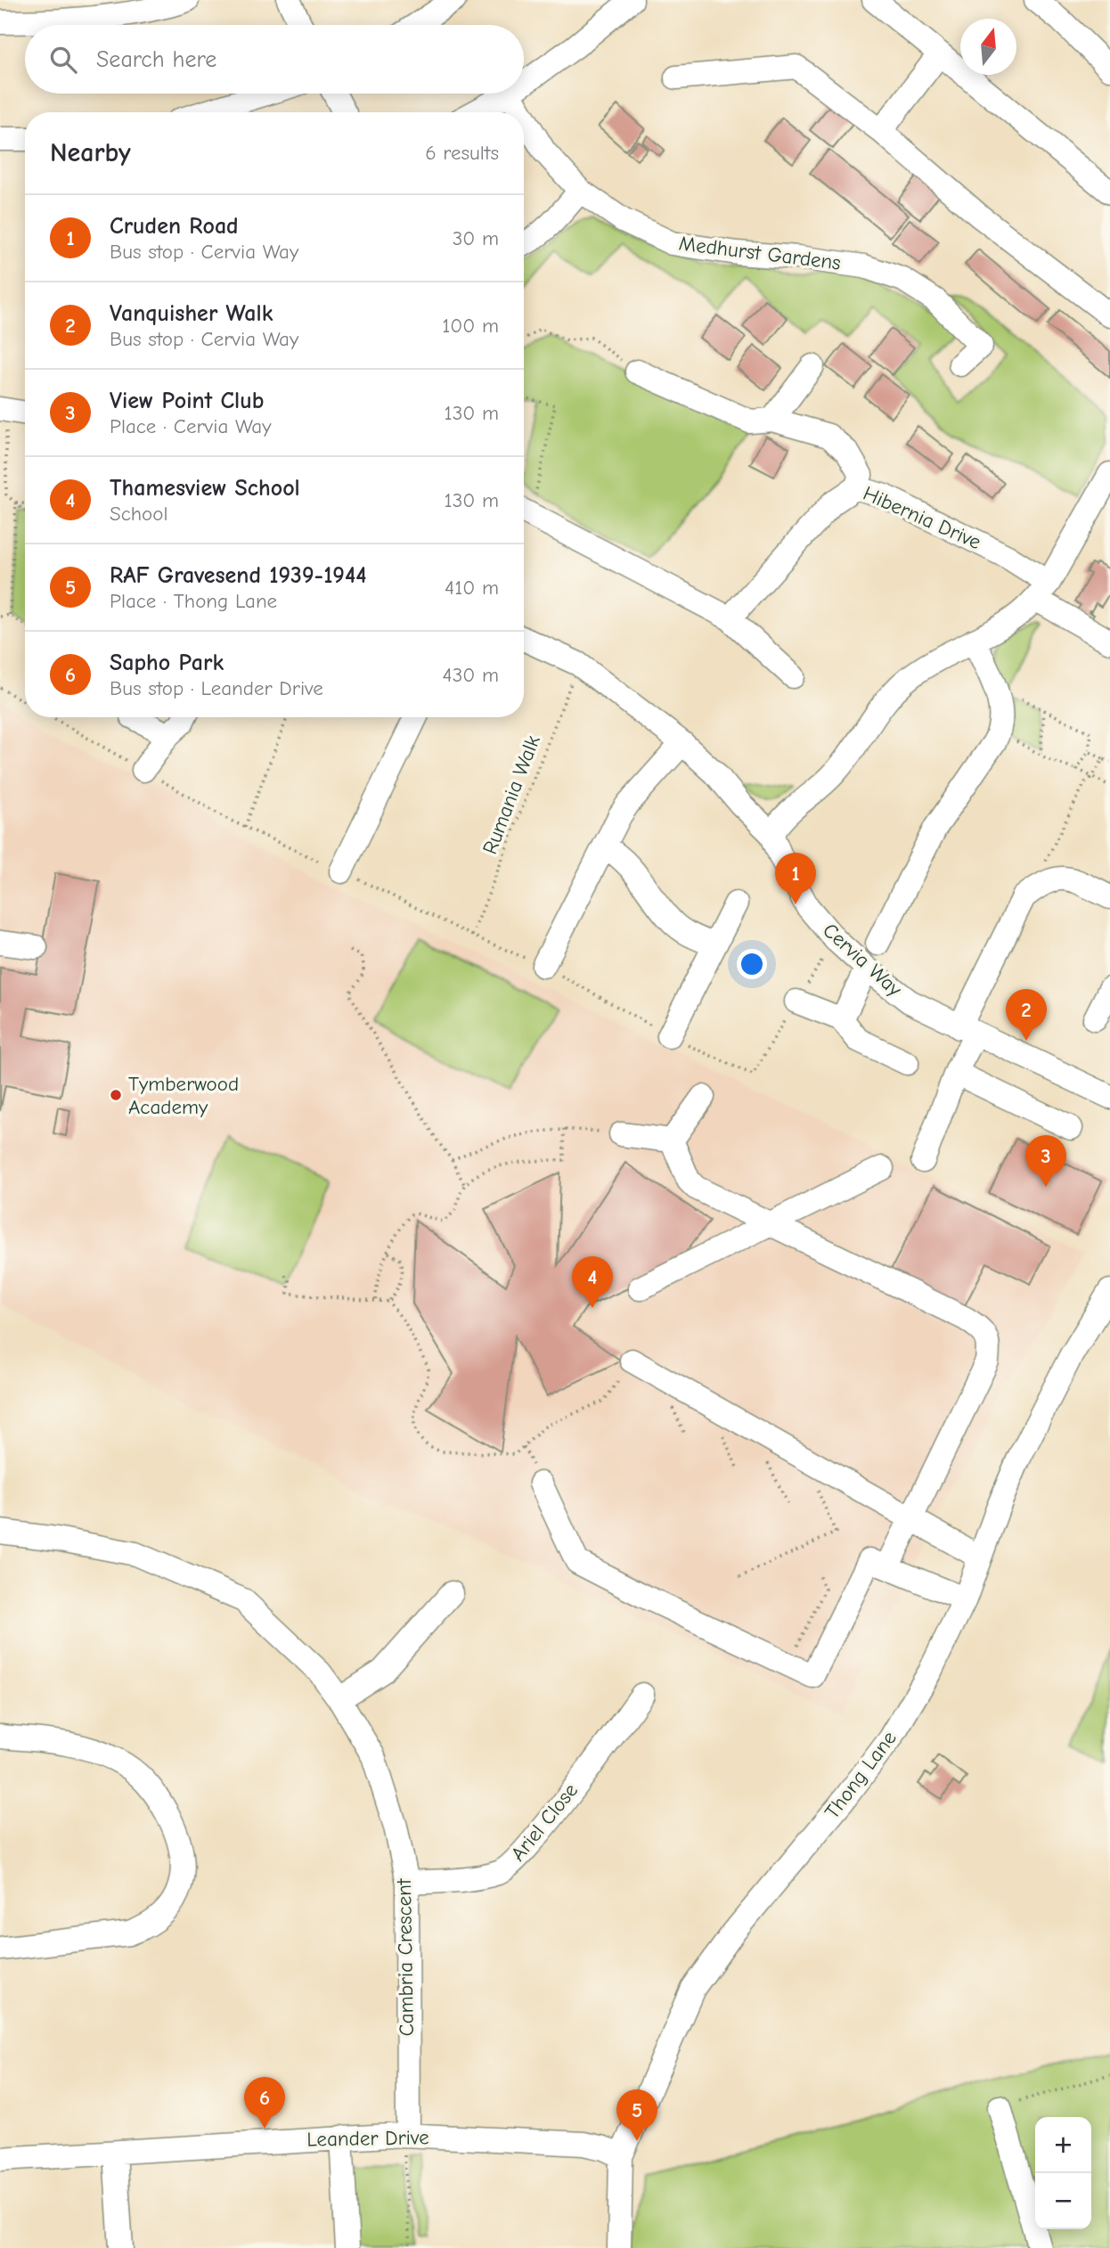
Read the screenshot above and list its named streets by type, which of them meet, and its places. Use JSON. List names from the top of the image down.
{
  "streets": {
    "street": [
      "Medhurst Gardens",
      "Hibernia Drive",
      "Cervia Way",
      "Thong Lane",
      "Ariel Close",
      "Cambria Crescent",
      "Leander Drive"
    ],
    "path": ["Rumania Walk"]
  },
  "crossings": [
    ["Rumania Walk", "Cervia Way"],
    ["Thong Lane", "Leander Drive"],
    ["Ariel Close", "Cambria Crescent"],
    ["Cambria Crescent", "Leander Drive"]
  ],
  "places": ["Tymberwood Academy"],
  "north": "top",
  "page": {
    "search": "Search here",
    "heading": ["Nearby", "6 results"],
    "list": [
      {
        "mark": "1",
        "name": "Cruden Road",
        "note": "Bus stop · Cervia Way",
        "value": "30 m"
      },
      {
        "mark": "2",
        "name": "Vanquisher Walk",
        "note": "Bus stop · Cervia Way",
        "value": "100 m"
      },
      {
        "mark": "3",
        "name": "View Point Club",
        "note": "Place · Cervia Way",
        "value": "130 m"
      },
      {
        "mark": "4",
        "name": "Thamesview School",
        "note": "School",
        "value": "130 m"
      },
      {
        "mark": "5",
        "name": "RAF Gravesend 1939-1944",
        "note": "Place · Thong Lane",
        "value": "410 m"
      },
      {
        "mark": "6",
        "name": "Sapho Park",
        "note": "Bus stop · Leander Drive",
        "value": "430 m"
      }
    ],
    "pins": [
      "1",
      "2",
      "3",
      "4",
      "6",
      "5"
    ],
    "map_buttons": ["+", "−"]
  }
}
